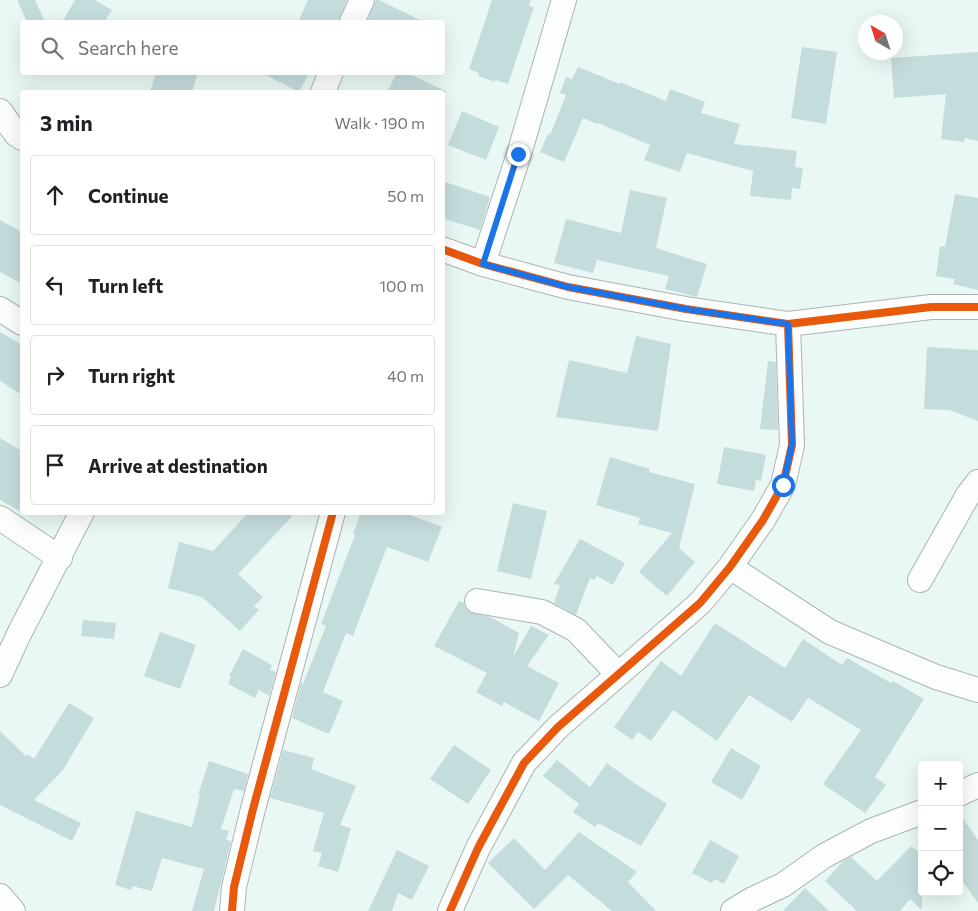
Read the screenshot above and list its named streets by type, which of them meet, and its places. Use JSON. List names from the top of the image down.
{
  "north": "top left",
  "page": {
    "search": "Search here",
    "heading": ["3 min", "Walk · 190 m"],
    "list": [
      ["Continue", "50 m"],
      ["Turn left", "100 m"],
      ["Turn right", "40 m"],
      "Arrive at destination"
    ],
    "map_buttons": ["+", "−"]
  }
}
